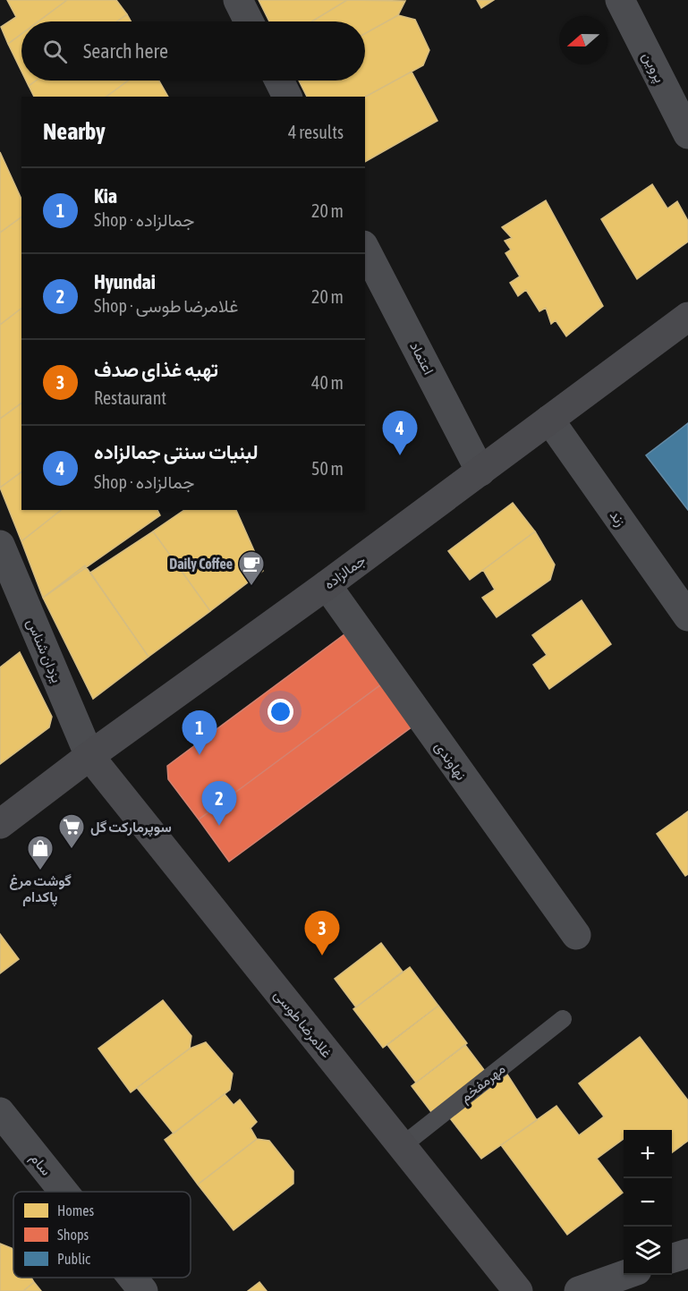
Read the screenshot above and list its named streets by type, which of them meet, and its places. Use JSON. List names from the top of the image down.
{
  "streets": {
    "main road": ["جمالزاده", "غلامرضا طوسی"],
    "street": [
      "پروین",
      "اعتماد",
      "زند",
      "یزدان شناس",
      "نهاوندی",
      "سام"
    ],
    "lane": ["مهرمفخم"]
  },
  "crossings": [
    ["اعتماد", "جمالزاده"],
    ["زند", "جمالزاده"],
    ["جمالزاده", "یزدان شناس"],
    ["جمالزاده", "نهاوندی"],
    ["جمالزاده", "غلامرضا طوسی"],
    ["یزدان شناس", "غلامرضا طوسی"],
    ["غلامرضا طوسی", "مهرمفخم"]
  ],
  "places": {
    "cafe": ["Daily Coffee"],
    "supermarket": ["سوپرمارکت گل"],
    "shop": ["گوشت مرغ پاکدام"]
  },
  "legend": ["Homes", "Shops", "Public"],
  "north": "left",
  "page": {
    "search": "Search here",
    "heading": ["Nearby", "4 results"],
    "list": [
      {
        "mark": "1",
        "name": "Kia",
        "note": "Shop · جمالزاده",
        "value": "20 m"
      },
      {
        "mark": "2",
        "name": "Hyundai",
        "note": "Shop · غلامرضا طوسی",
        "value": "20 m"
      },
      {
        "mark": "3",
        "name": "تهیه غذای صدف",
        "note": "Restaurant",
        "value": "40 m"
      },
      {
        "mark": "4",
        "name": "لبنیات سنتی جمالزاده",
        "note": "Shop · جمالزاده",
        "value": "50 m"
      }
    ],
    "pins": [
      "4",
      "1",
      "2",
      "3"
    ],
    "map_buttons": ["+", "−"]
  }
}
